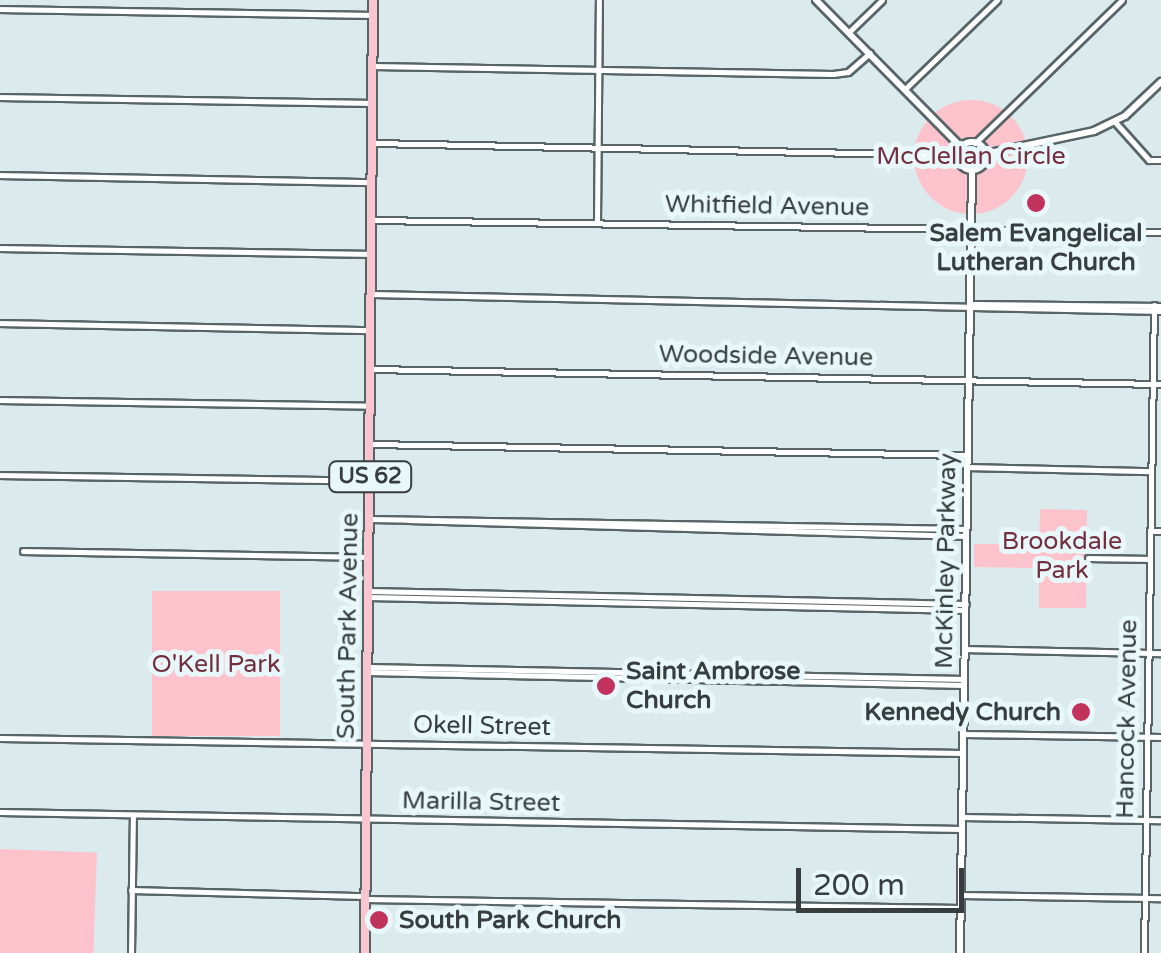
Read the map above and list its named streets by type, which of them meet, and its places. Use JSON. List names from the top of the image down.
{
  "streets": {
    "main road": ["US 62", "South Park Avenue"],
    "street": [
      "Whitfield Avenue",
      "Woodside Avenue",
      "McKinley Parkway",
      "Hancock Avenue",
      "Okell Street",
      "Marilla Street"
    ]
  },
  "crossings": [
    ["Whitfield Avenue", "McKinley Parkway"],
    ["Whitfield Avenue", "South Park Avenue"],
    ["Woodside Avenue", "McKinley Parkway"],
    ["Woodside Avenue", "South Park Avenue"],
    ["Woodside Avenue", "Hancock Avenue"],
    ["McKinley Parkway", "Okell Street"],
    ["McKinley Parkway", "Marilla Street"],
    ["South Park Avenue", "Okell Street"],
    ["South Park Avenue", "Marilla Street"]
  ],
  "parks": ["McClellan Circle", "Brookdale Park", "O'Kell Park"],
  "places": [
    "Salem Evangelical Lutheran Church",
    "Saint Ambrose Church",
    "Kennedy Church",
    "South Park Church"
  ],
  "scale_bar": "200 m"
}
